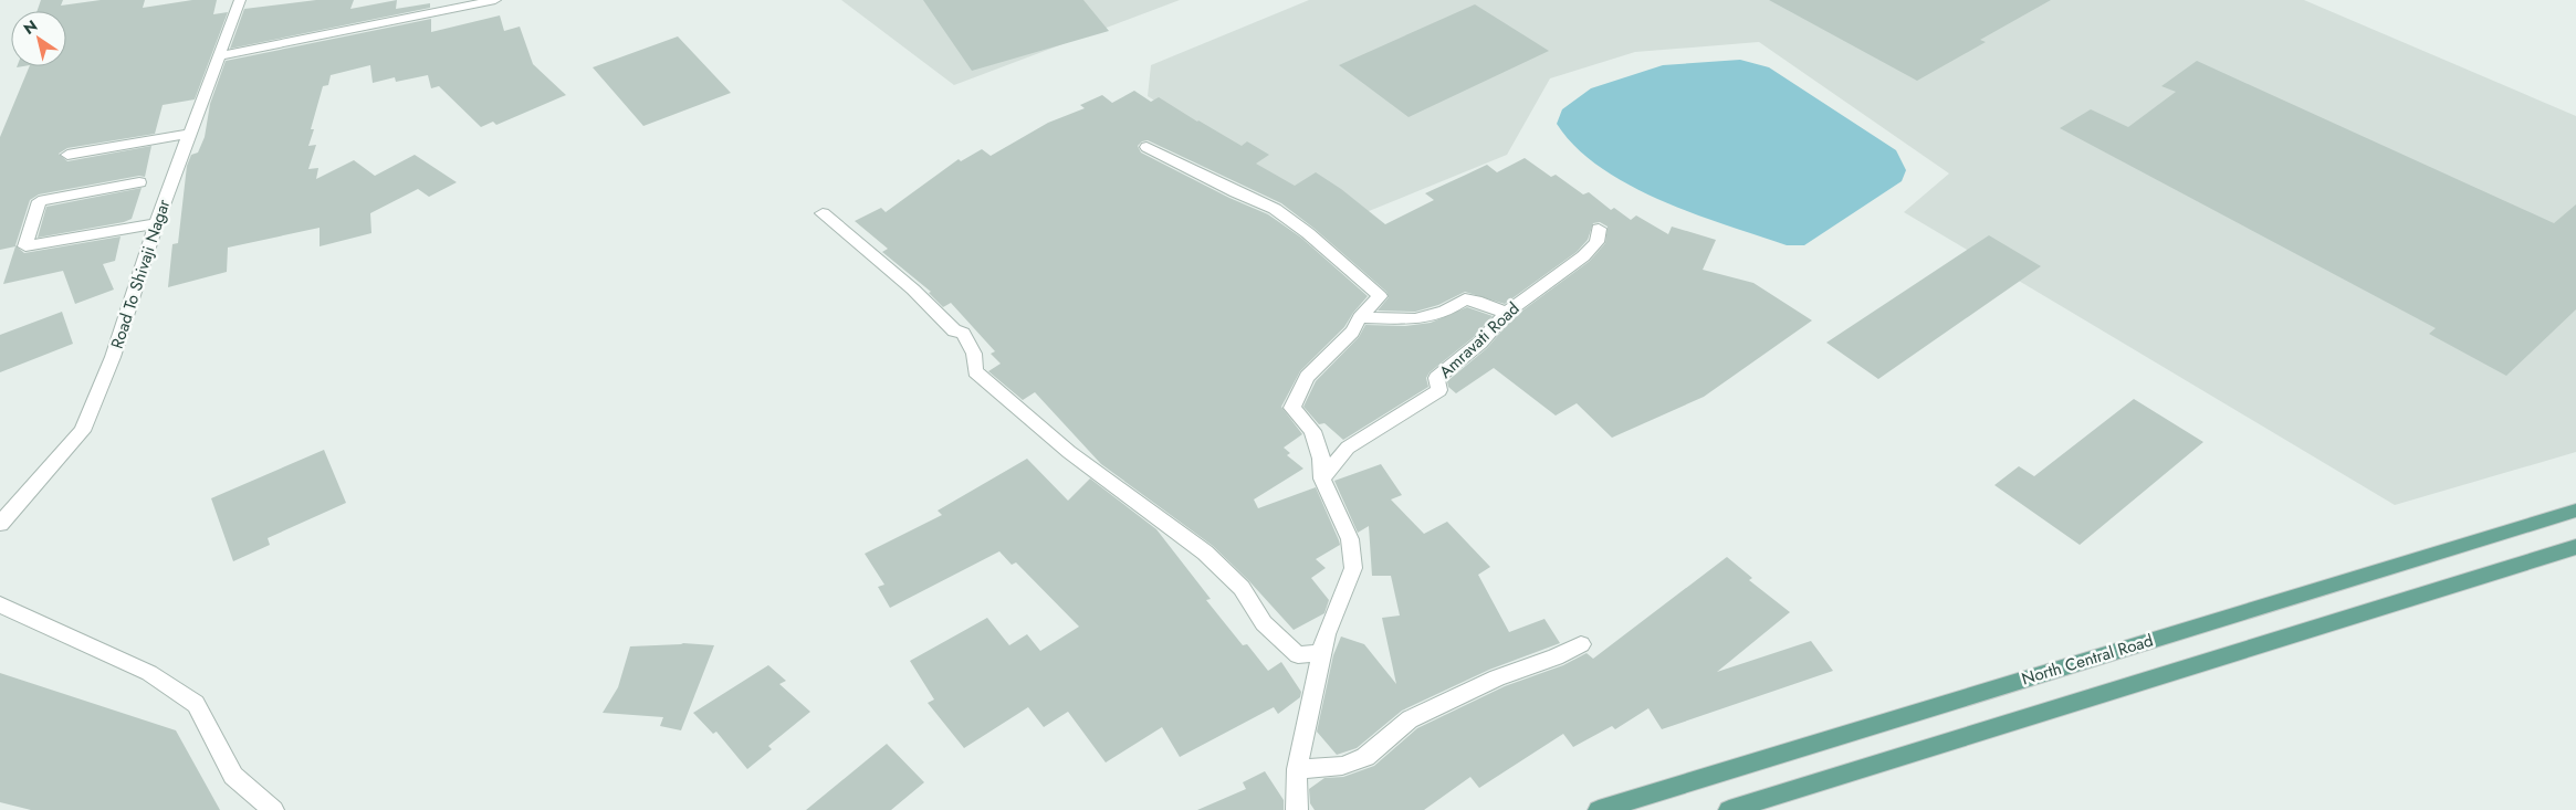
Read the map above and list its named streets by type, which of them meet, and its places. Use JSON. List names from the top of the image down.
{
  "streets": {
    "main road": ["North Central Road"],
    "street": ["Road To Shivaji Nagar", "Amravati Road"]
  },
  "north": "top left"
}
